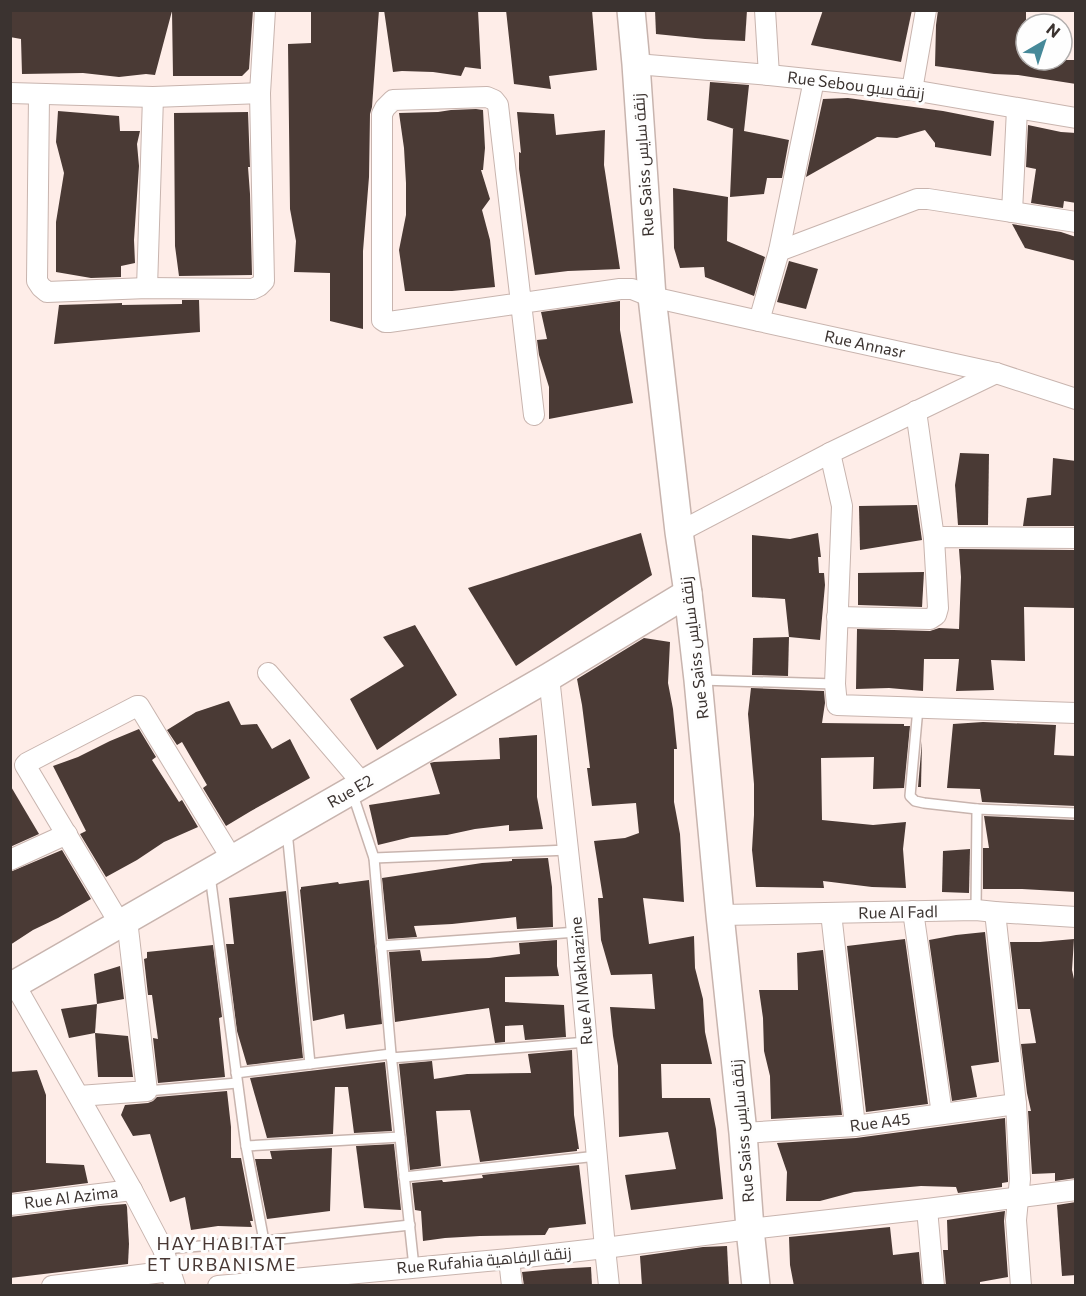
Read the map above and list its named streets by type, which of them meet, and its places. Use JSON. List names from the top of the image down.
{
  "streets": {
    "street": [
      "Rue Sebou زنقة سبو",
      "Rue Saiss زنقة سايس",
      "Rue Annasr",
      "Rue E2",
      "Rue Al Fadl",
      "Rue Al Makhazine",
      "Rue A45",
      "Rue Al Azima",
      "Rue Rufahia زنقة الرفاهية"
    ]
  },
  "crossings": [
    ["Rue Sebou زنقة سبو", "Rue Saiss زنقة سايس"],
    ["Rue Saiss زنقة سايس", "Rue Annasr"],
    ["Rue Saiss زنقة سايس", "Rue E2"],
    ["Rue Saiss زنقة سايس", "Rue Al Fadl"],
    ["Rue Saiss زنقة سايس", "Rue A45"],
    ["Rue Saiss زنقة سايس", "Rue Rufahia زنقة الرفاهية"],
    ["Rue E2", "Rue Al Makhazine"],
    ["Rue Al Makhazine", "Rue Rufahia زنقة الرفاهية"]
  ],
  "districts": ["HAY HABITAT ET URBANISME"],
  "north": "top right"
}
